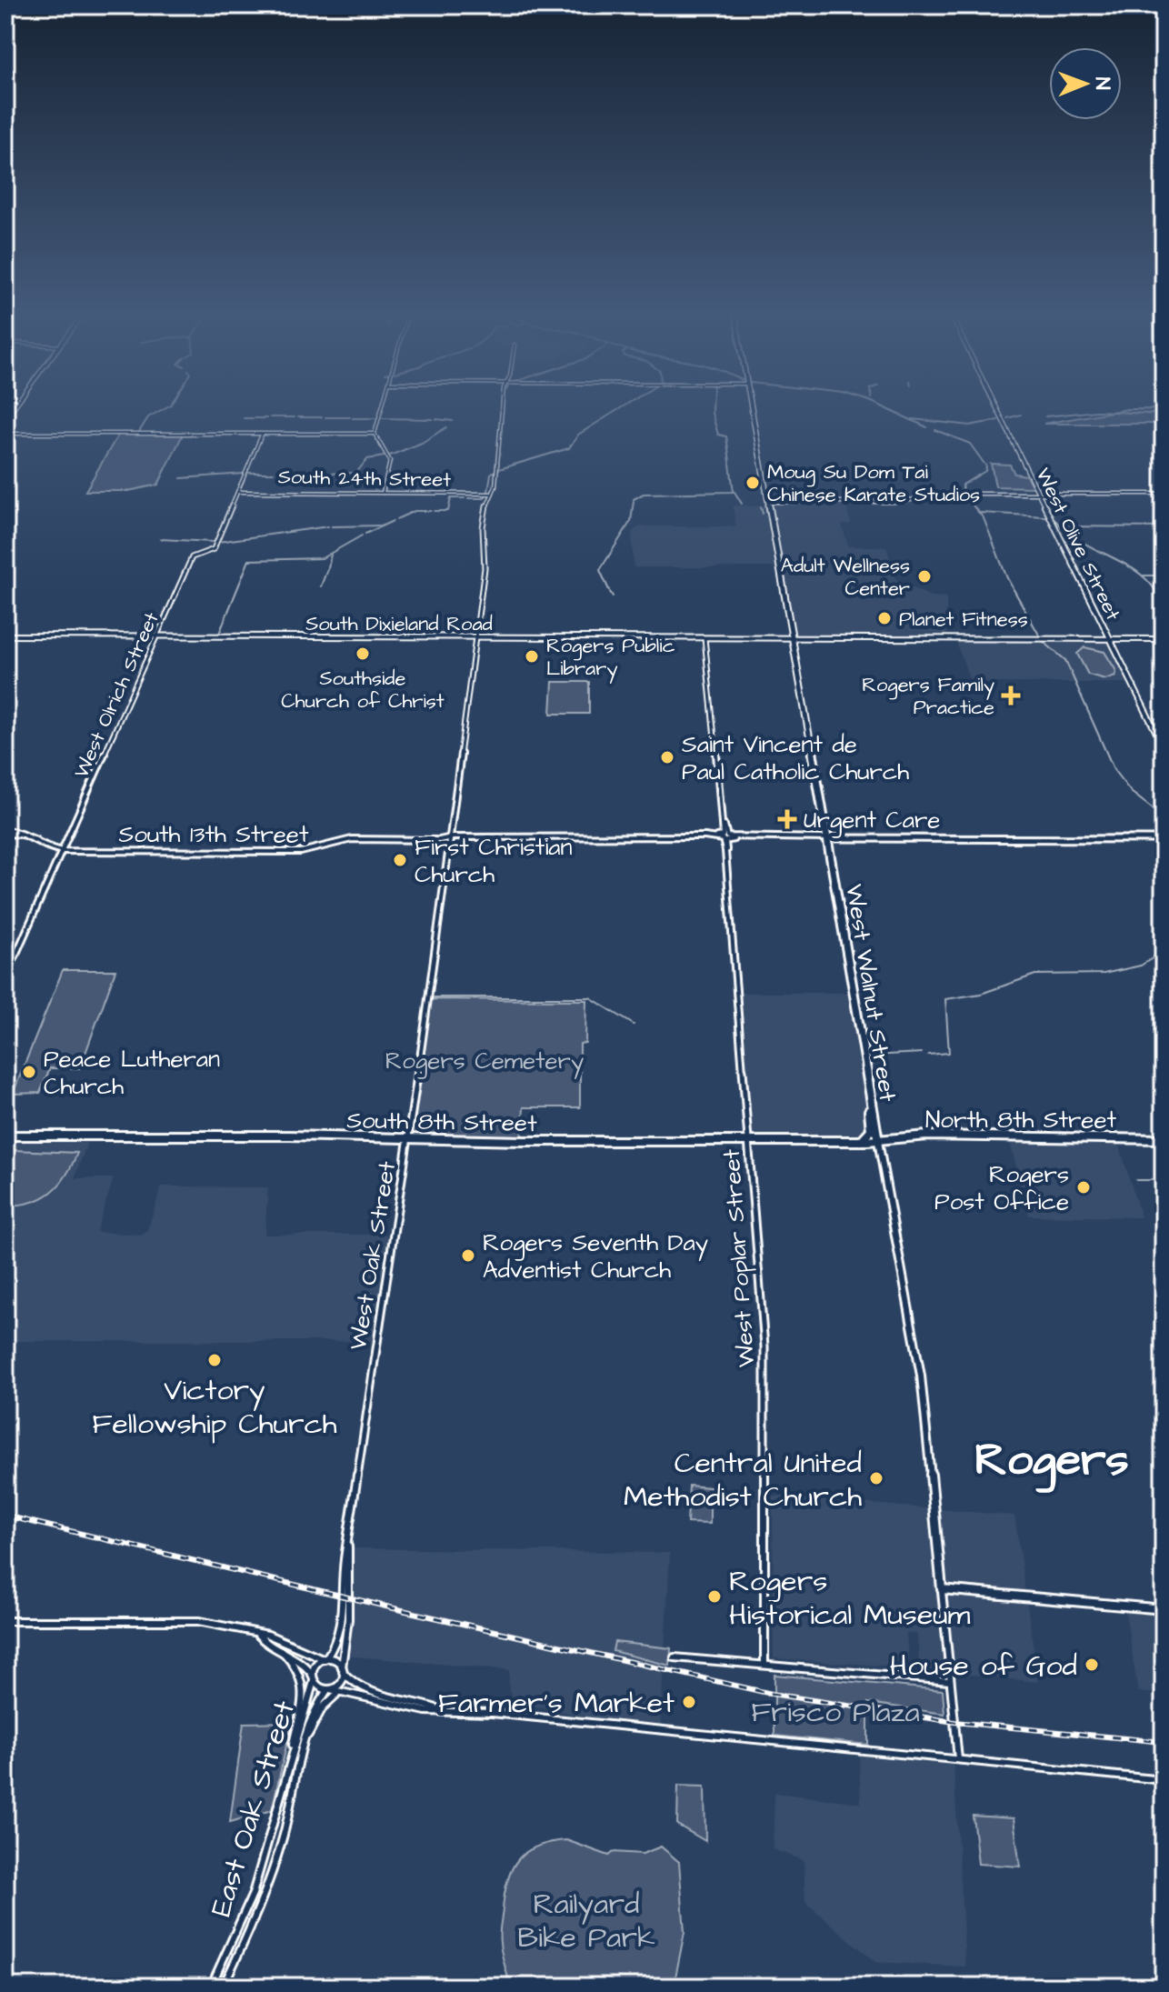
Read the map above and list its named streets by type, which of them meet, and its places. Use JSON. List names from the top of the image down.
{
  "streets": {
    "main road": [
      "West Olive Street",
      "South Dixieland Road",
      "West Walnut Street",
      "North 8th Street",
      "South 8th Street"
    ],
    "street": [
      "South 24th Street",
      "West Olrich Street",
      "South 13th Street",
      "West Oak Street",
      "West Poplar Street",
      "East Oak Street"
    ]
  },
  "crossings": [
    ["South 24th Street", "West Olrich Street"],
    ["South 24th Street", "West Oak Street"],
    ["West Olive Street", "South Dixieland Road"],
    ["South Dixieland Road", "West Olrich Street"],
    ["South Dixieland Road", "West Walnut Street"],
    ["South Dixieland Road", "West Oak Street"],
    ["South Dixieland Road", "West Poplar Street"],
    ["West Olrich Street", "South 13th Street"],
    ["South 13th Street", "West Walnut Street"],
    ["South 13th Street", "West Oak Street"],
    ["South 13th Street", "West Poplar Street"],
    ["West Walnut Street", "North 8th Street"],
    ["West Walnut Street", "South 8th Street"],
    ["North 8th Street", "South 8th Street"],
    ["South 8th Street", "West Oak Street"],
    ["South 8th Street", "West Poplar Street"],
    ["West Oak Street", "East Oak Street"]
  ],
  "districts": ["Rogers"],
  "parks": ["Rogers Cemetery", "Frisco Plaza", "Railyard Bike Park"],
  "places": {
    "other": [
      "Moug Su Dom Tai Chinese Karate Studios",
      "Adult Wellness Center",
      "Planet Fitness",
      "Southside Church of Christ",
      "Rogers Public Library",
      "Saint Vincent de Paul Catholic Church",
      "First Christian Church",
      "Peace Lutheran Church",
      "Rogers Post Office",
      "Rogers Seventh Day Adventist Church",
      "Victory Fellowship Church",
      "Central United Methodist Church",
      "Rogers Historical Museum",
      "House of God",
      "Farmer's Market"
    ],
    "health": ["Rogers Family Practice", "Urgent Care"]
  },
  "north": "right"
}
